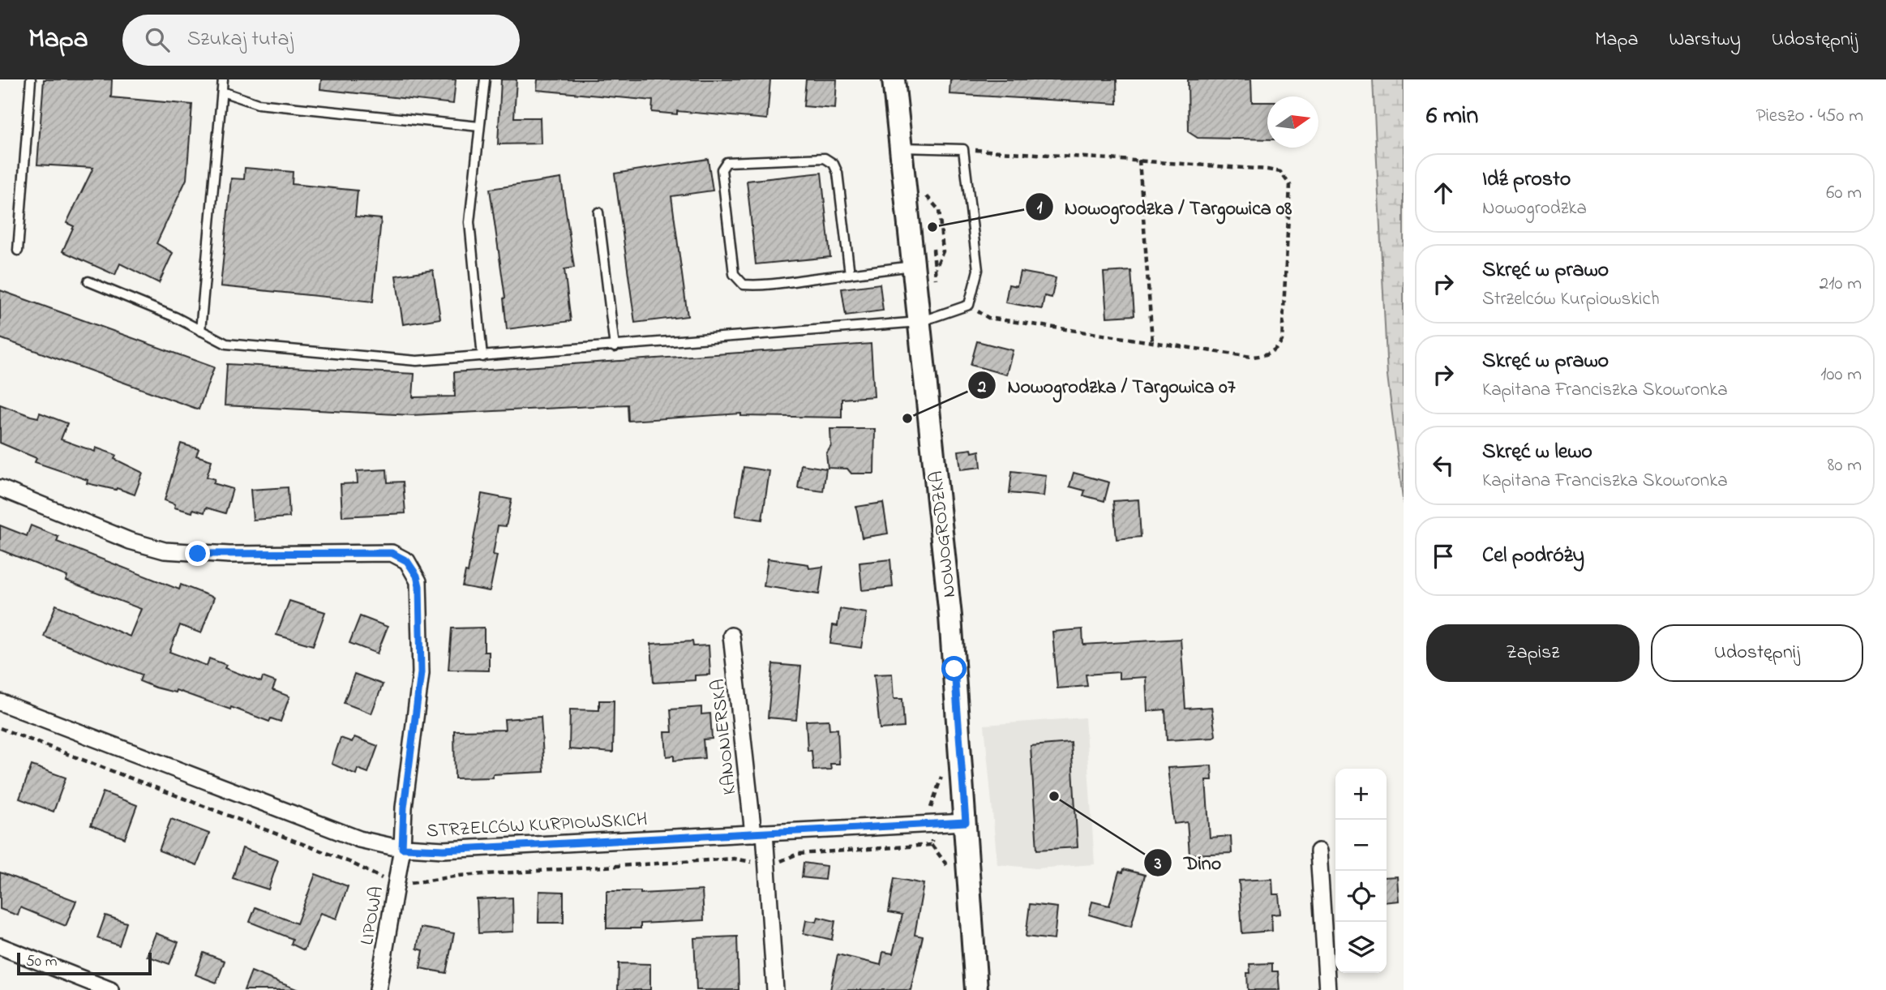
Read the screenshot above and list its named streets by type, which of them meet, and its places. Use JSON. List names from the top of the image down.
{
  "streets": {
    "main road": ["NOWOGRODZKA"],
    "street": ["KANONIERSKA", "STRZELCÓW KURPIOWSKICH", "LIPOWA"]
  },
  "crossings": [
    ["NOWOGRODZKA", "STRZELCÓW KURPIOWSKICH"],
    ["KANONIERSKA", "STRZELCÓW KURPIOWSKICH"],
    ["STRZELCÓW KURPIOWSKICH", "LIPOWA"]
  ],
  "places": ["Nowogrodzka / Targowica 08", "Nowogrodzka / Targowica 07", "Dino"],
  "scale_bar": "50 m",
  "north": "right",
  "page": {
    "header": "Mapa",
    "search": "Szukaj tutaj",
    "nav": ["Mapa", "Warstwy", "Udostępnij"],
    "heading": ["6 min", "Pieszo · 450 m"],
    "list": [
      ["Idź prosto", "Nowogrodzka", "60 m"],
      ["Skręć w prawo", "Strzelców Kurpiowskich", "210 m"],
      ["Skręć w prawo", "Kapitana Franciszka Skowronka", "100 m"],
      ["Skręć w lewo", "Kapitana Franciszka Skowronka", "80 m"],
      "Cel podróży"
    ],
    "buttons": ["Zapisz", "Udostępnij"],
    "map_buttons": ["+", "−"],
    "scale": "50 m"
  }
}
